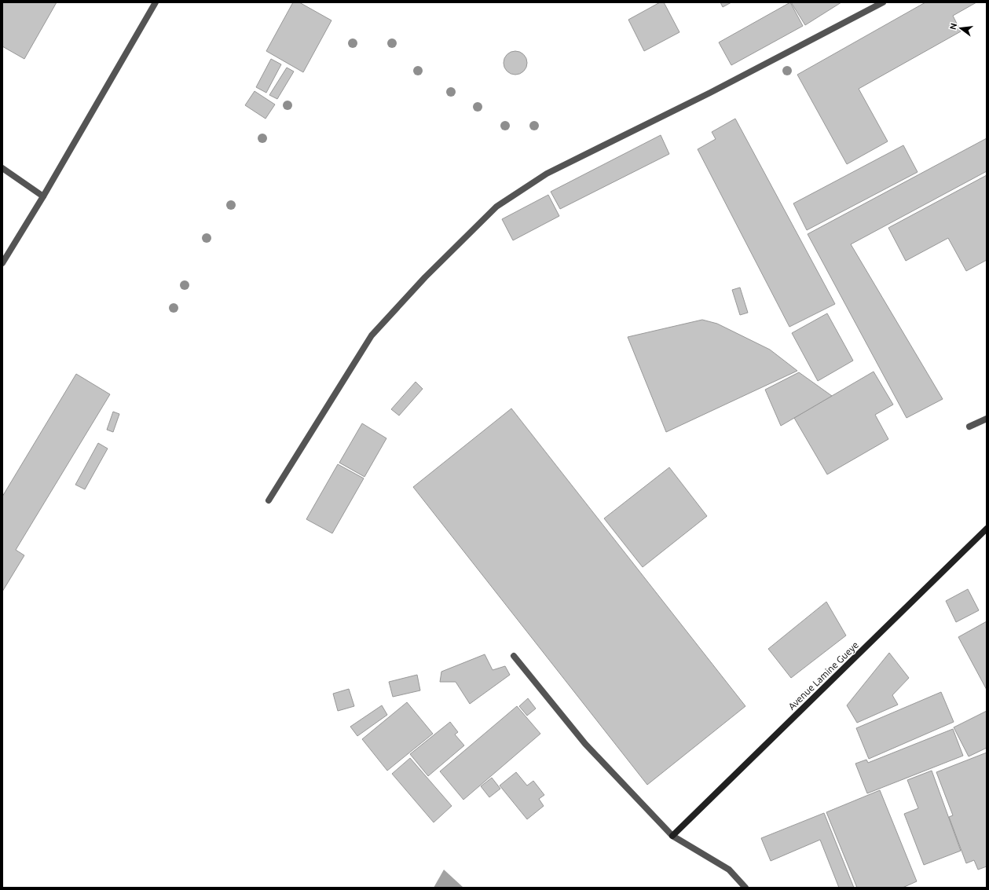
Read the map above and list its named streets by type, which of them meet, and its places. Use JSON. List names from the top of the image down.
{
  "streets": {
    "street": ["Avenue Lamine Gueye"]
  },
  "north": "left"
}
